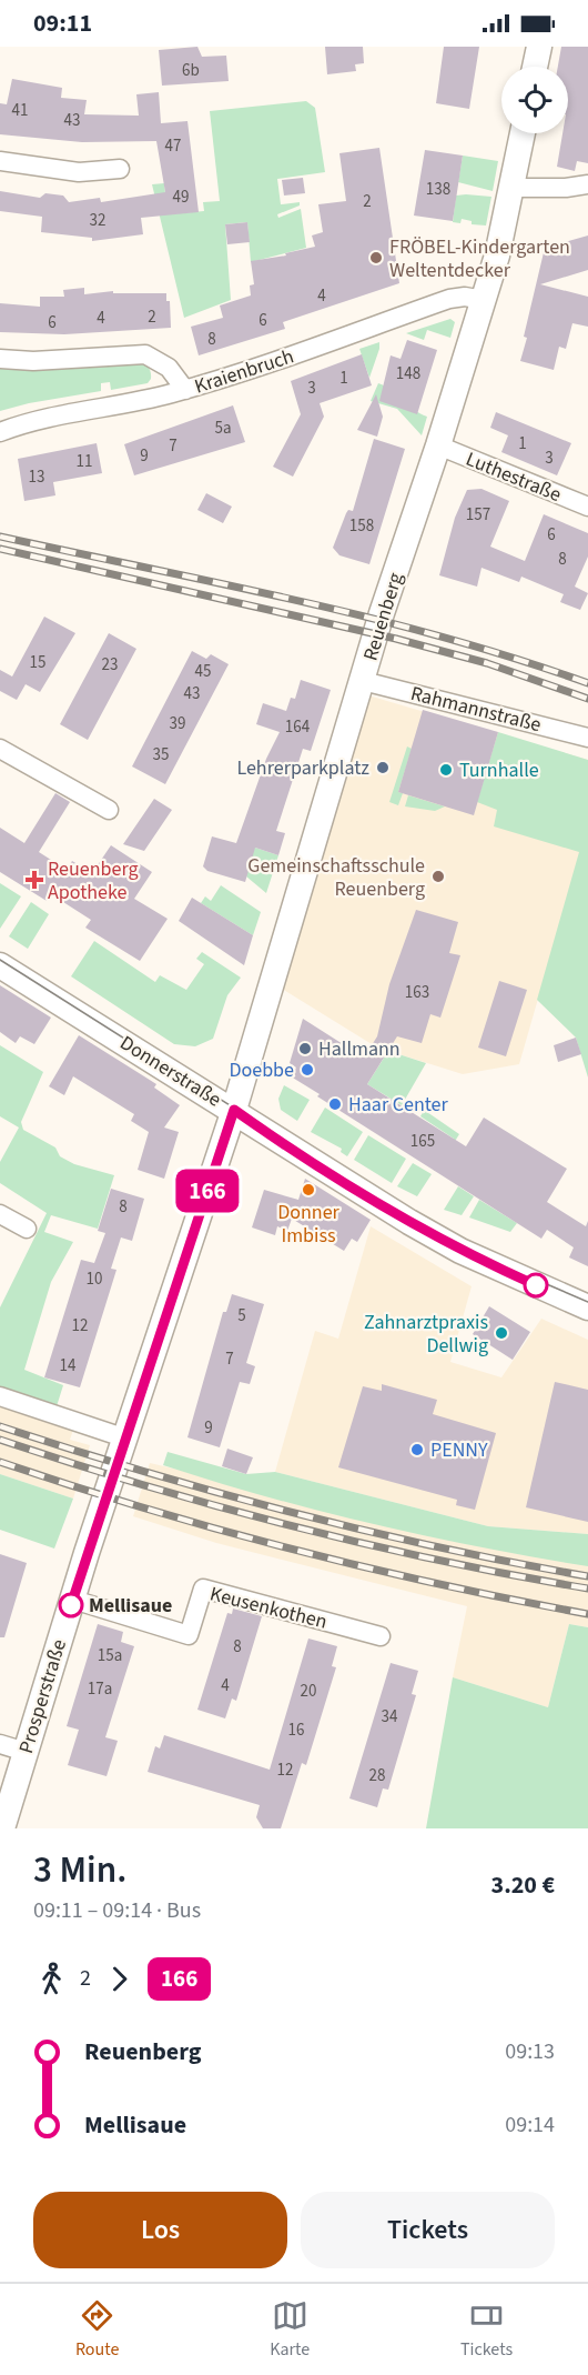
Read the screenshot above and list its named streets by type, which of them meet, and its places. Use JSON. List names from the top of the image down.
{
  "streets": {
    "main road": ["Reuenberg", "Donnerstraße", "Prosperstraße"],
    "street": [
      "Kraienbruch",
      "Luthestraße",
      "Rahmannstraße",
      "Keusenkothen"
    ]
  },
  "crossings": [
    ["Kraienbruch", "Reuenberg"],
    ["Luthestraße", "Reuenberg"],
    ["Reuenberg", "Rahmannstraße"],
    ["Reuenberg", "Donnerstraße"],
    ["Reuenberg", "Prosperstraße"],
    ["Donnerstraße", "Prosperstraße"],
    ["Keusenkothen", "Prosperstraße"]
  ],
  "places": {
    "other": [
      "FRÖBEL-Kindergarten Weltentdecker",
      "Lehrerparkplatz",
      "Turnhalle",
      "Gemeinschaftsschule Reuenberg",
      "Hallmann",
      "Doebbe",
      "Haar Center",
      "Donner Imbiss",
      "Zahnarztpraxis Dellwig",
      "PENNY",
      "Mellisaue"
    ],
    "health": ["Reuenberg Apotheke"]
  },
  "lines": ["bus line 166"],
  "house_numbers": [
    "6b",
    "41",
    "43",
    "47",
    "138",
    "49",
    "2",
    "32",
    "4",
    "2",
    "4",
    "6",
    "6",
    "8",
    "148",
    "1",
    "3",
    "5a",
    "1",
    "7",
    "9",
    "3",
    "11",
    "13",
    "157",
    "158",
    "6",
    "8",
    "15",
    "23",
    "45",
    "43",
    "39",
    "164",
    "35",
    "163",
    "165",
    "8",
    "10",
    "5",
    "12",
    "7",
    "14",
    "9",
    "8",
    "15a",
    "4",
    "17a",
    "20",
    "34",
    "16",
    "12",
    "28"
  ],
  "page": {
    "status": "09:11",
    "on_map": "166",
    "heading": ["3 Min.", "09:11 – 09:14 · Bus", "3.20 €"],
    "legs": ["2", "166"],
    "list": [
      {
        "name": "Reuenberg",
        "value": "09:13"
      },
      {
        "name": "Mellisaue",
        "value": "09:14"
      }
    ],
    "buttons": ["Los", "Tickets"],
    "tabs": ["Route", "Karte", "Tickets"]
  }
}
